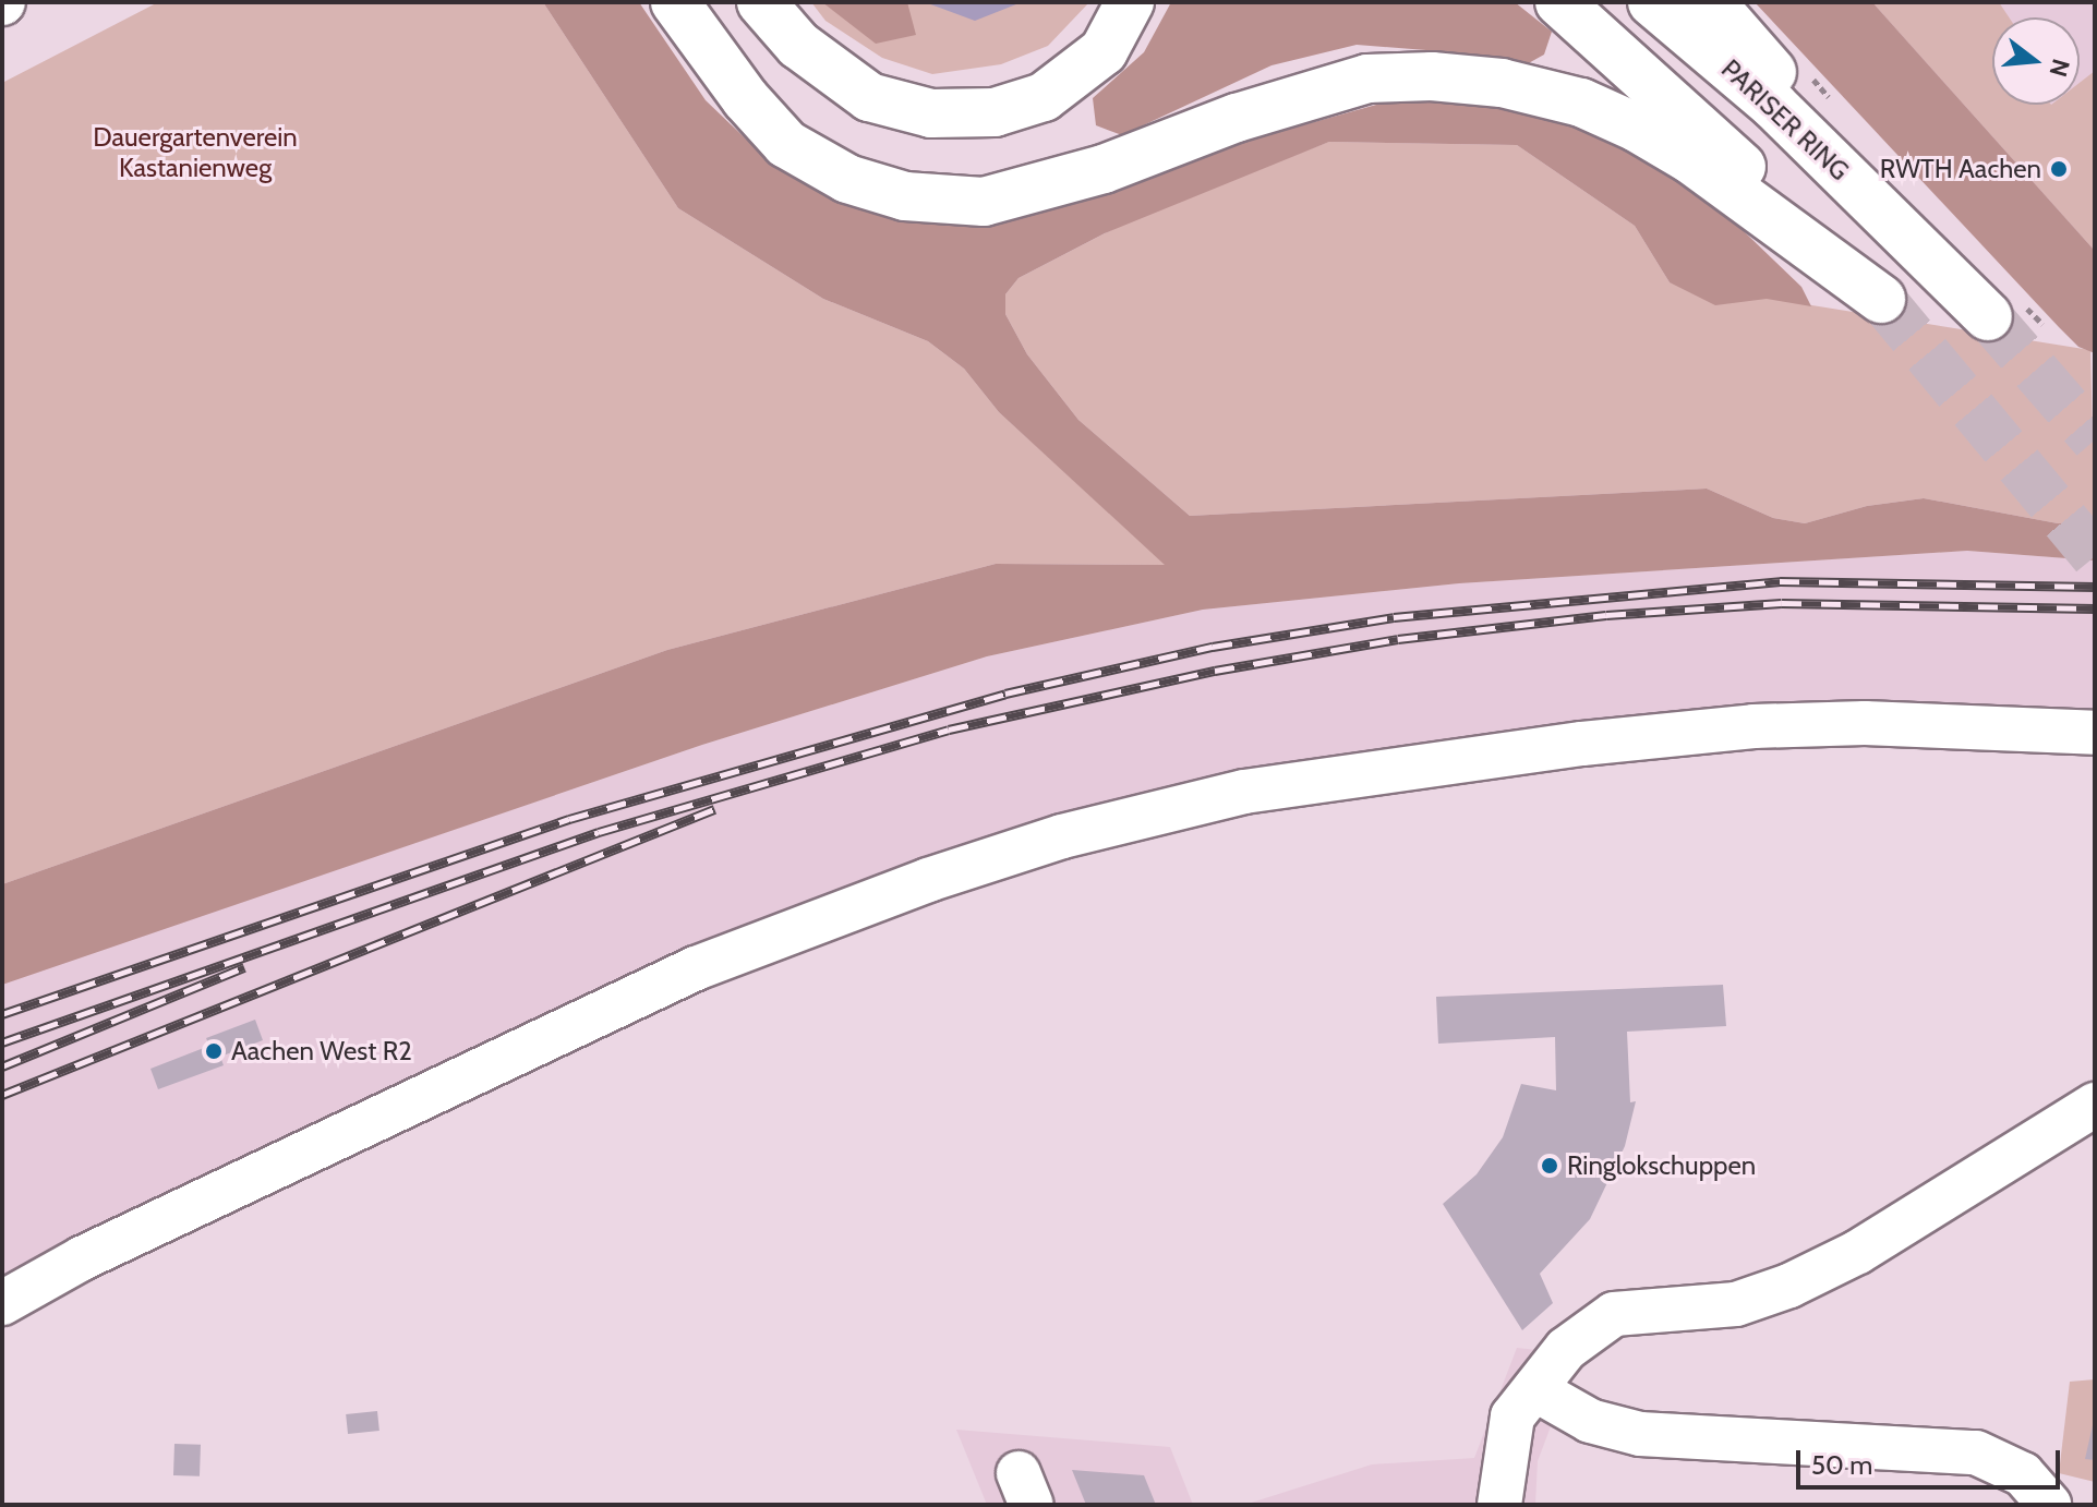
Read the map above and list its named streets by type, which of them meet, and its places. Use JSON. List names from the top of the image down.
{
  "streets": {
    "highway": ["PARISER RING"]
  },
  "parks": ["Dauergartenverein Kastanienweg"],
  "places": ["RWTH Aachen", "Aachen West R2", "Ringlokschuppen"],
  "scale_bar": "50 m",
  "north": "right"
}
